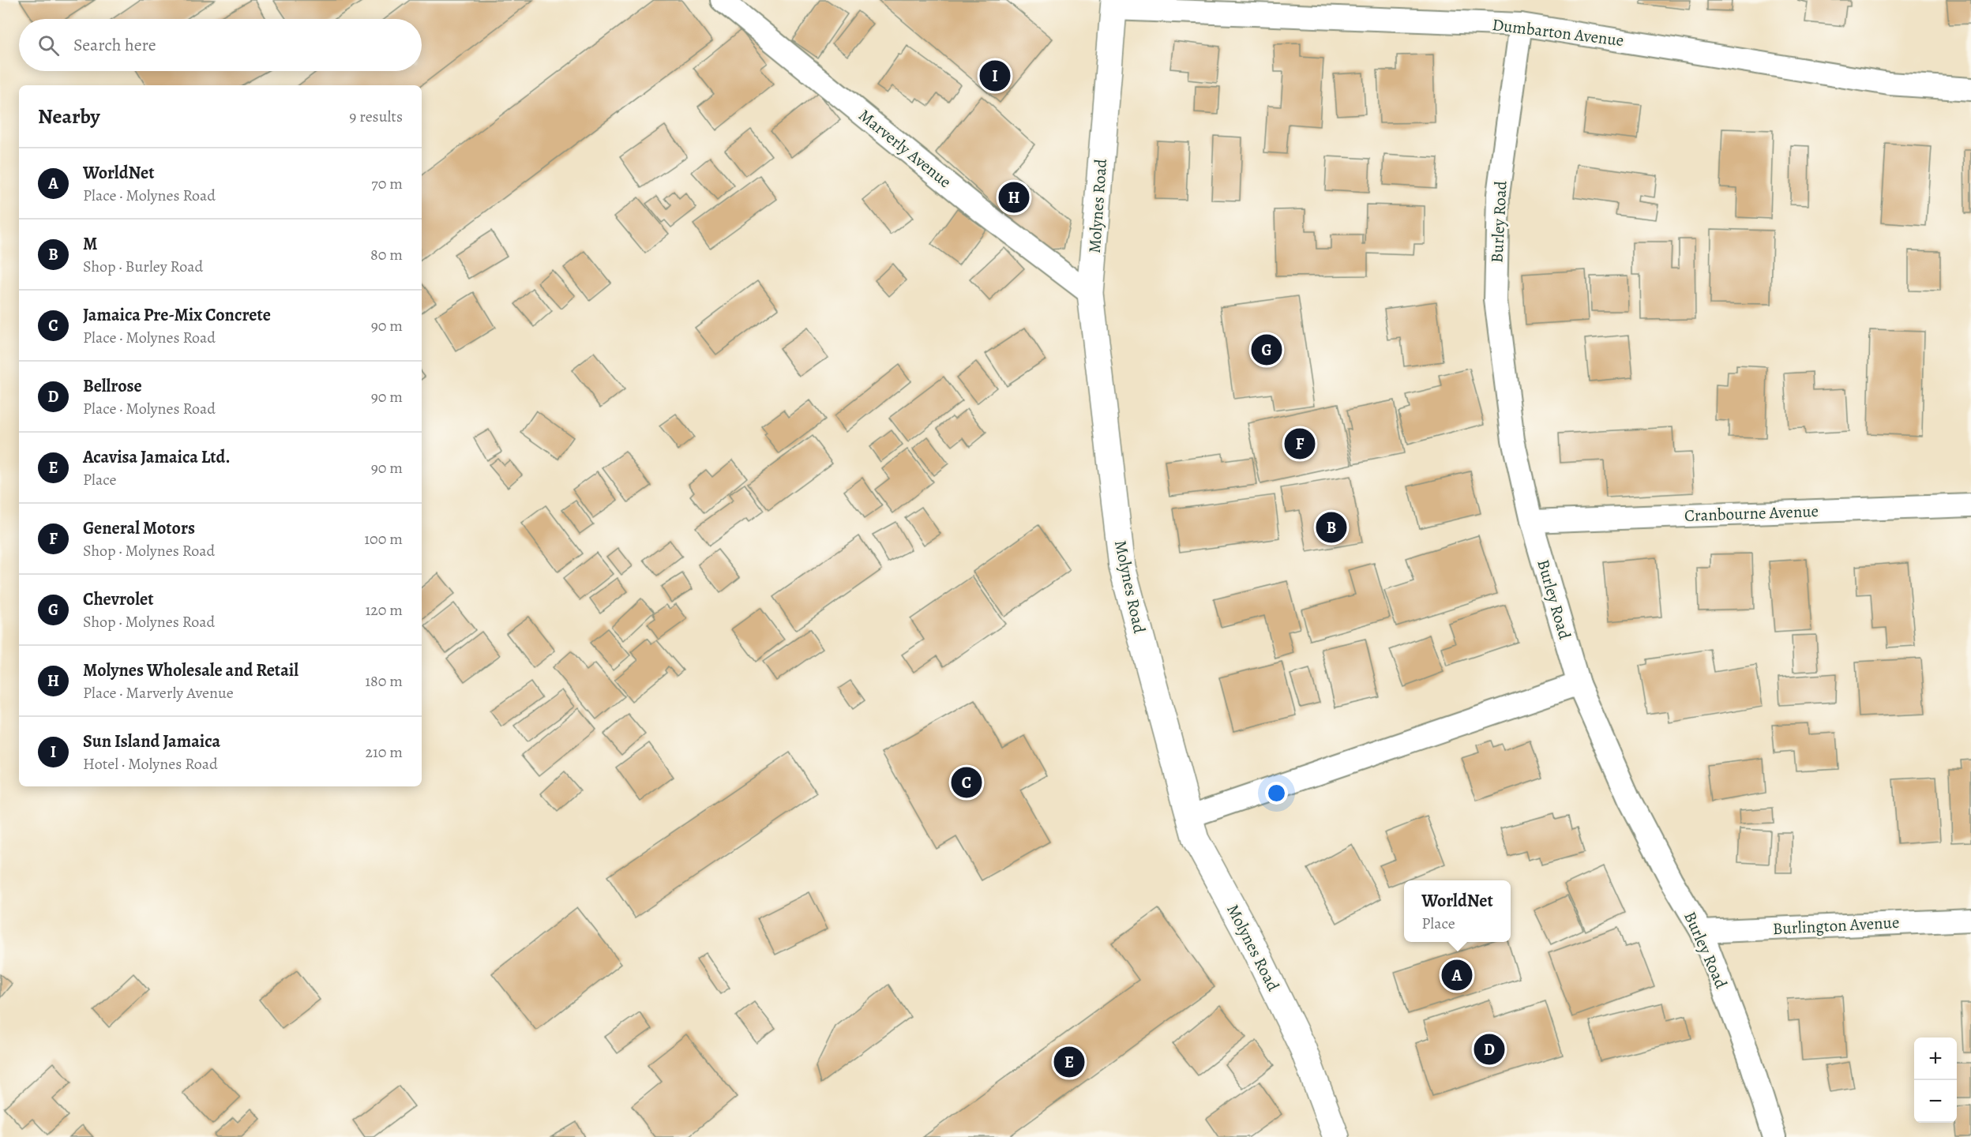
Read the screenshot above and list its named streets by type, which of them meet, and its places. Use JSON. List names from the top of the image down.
{
  "streets": {
    "main road": ["Molynes Road"],
    "street": [
      "Dumbarton Avenue",
      "Marverly Avenue",
      "Burley Road",
      "Cranbourne Avenue",
      "Burlington Avenue"
    ]
  },
  "crossings": [
    ["Dumbarton Avenue", "Molynes Road"],
    ["Dumbarton Avenue", "Burley Road"],
    ["Marverly Avenue", "Molynes Road"],
    ["Burley Road", "Cranbourne Avenue"],
    ["Burley Road", "Burlington Avenue"]
  ],
  "page": {
    "search": "Search here",
    "pins": [
      "I",
      "H",
      "G",
      "F",
      "B",
      "C",
      "A",
      "D",
      "E"
    ],
    "heading": ["Nearby", "9 results"],
    "list": [
      {
        "mark": "A",
        "name": "WorldNet",
        "note": "Place · Molynes Road",
        "value": "70 m"
      },
      {
        "mark": "B",
        "name": "M",
        "note": "Shop · Burley Road",
        "value": "80 m"
      },
      {
        "mark": "C",
        "name": "Jamaica Pre-Mix Concrete",
        "note": "Place · Molynes Road",
        "value": "90 m"
      },
      {
        "mark": "D",
        "name": "Bellrose",
        "note": "Place · Molynes Road",
        "value": "90 m"
      },
      {
        "mark": "E",
        "name": "Acavisa Jamaica Ltd.",
        "note": "Place",
        "value": "90 m"
      },
      {
        "mark": "F",
        "name": "General Motors",
        "note": "Shop · Molynes Road",
        "value": "100 m"
      },
      {
        "mark": "G",
        "name": "Chevrolet",
        "note": "Shop · Molynes Road",
        "value": "120 m"
      },
      {
        "mark": "H",
        "name": "Molynes Wholesale and Retail",
        "note": "Place · Marverly Avenue",
        "value": "180 m"
      },
      {
        "mark": "I",
        "name": "Sun Island Jamaica",
        "note": "Hotel · Molynes Road",
        "value": "210 m"
      }
    ],
    "popup": ["WorldNet", "Place"],
    "map_buttons": ["+", "−"]
  }
}
